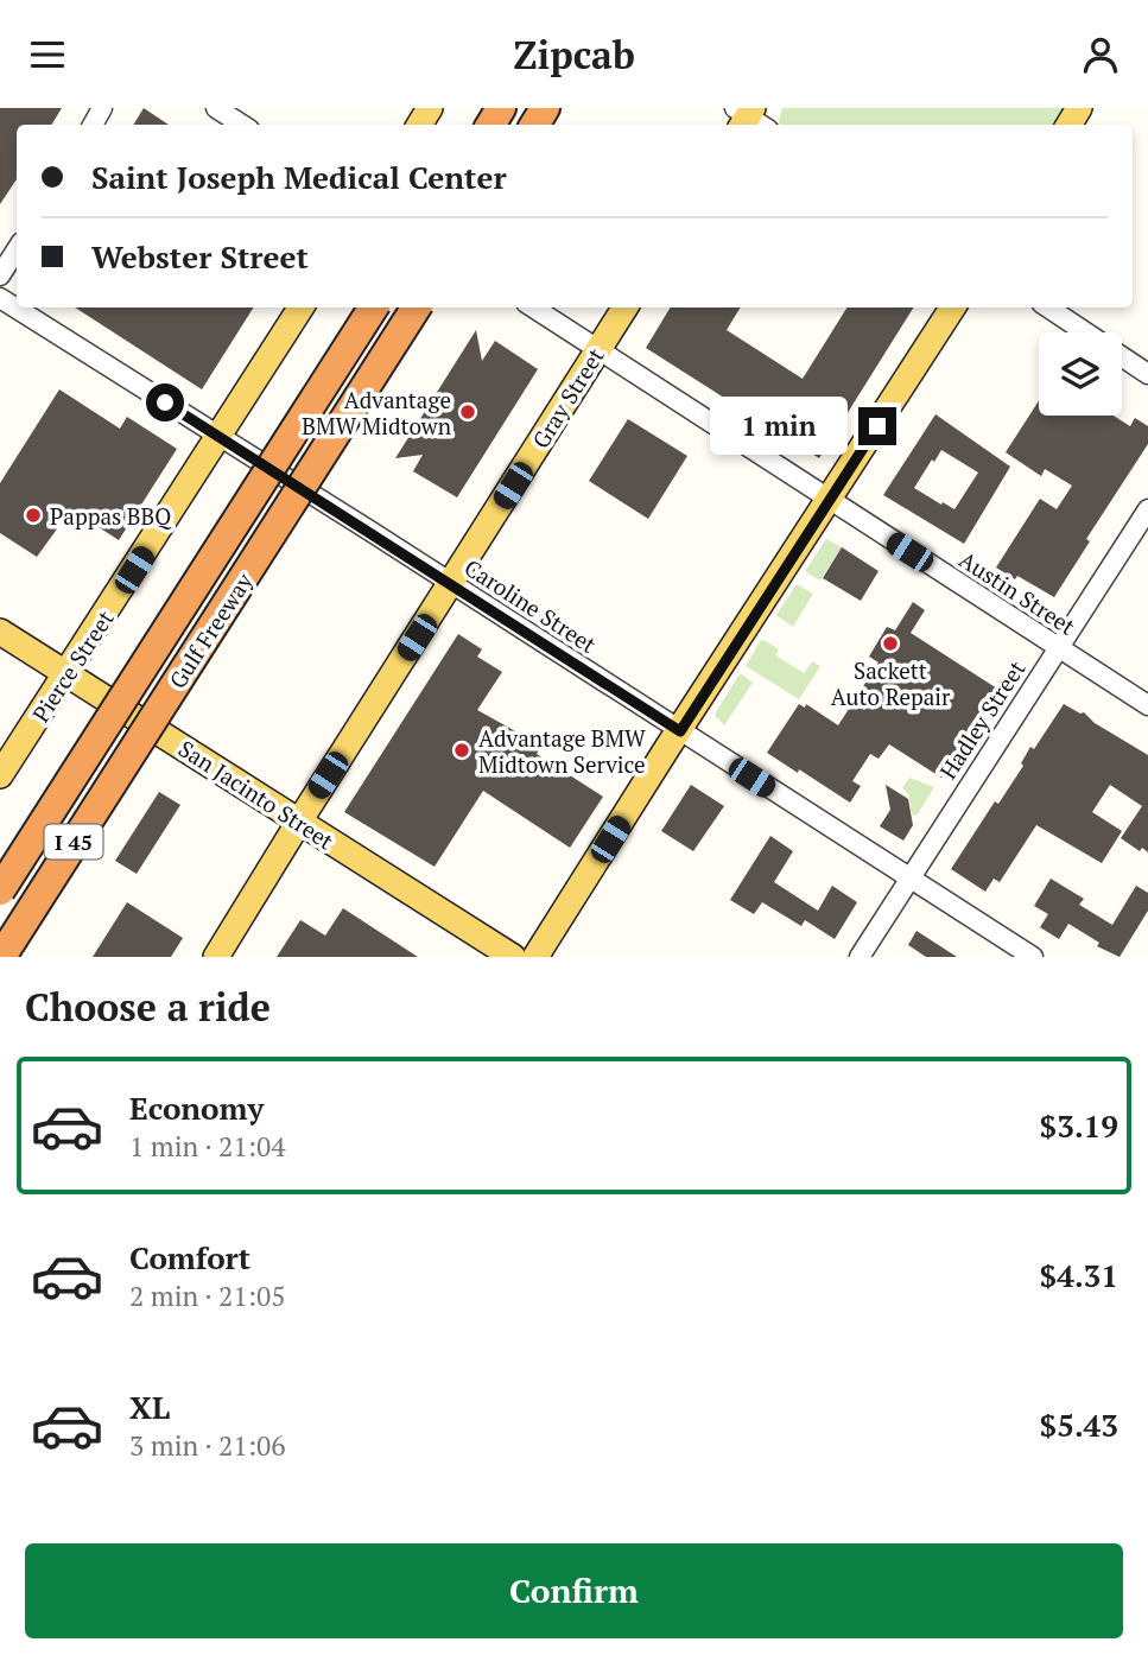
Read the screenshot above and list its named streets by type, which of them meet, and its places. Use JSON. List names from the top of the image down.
{
  "streets": {
    "highway": ["Gulf Freeway", "I 45"],
    "main road": ["Gray Street", "Pierce Street", "San Jacinto Street"],
    "street": ["Austin Street", "Caroline Street", "Hadley Street"]
  },
  "crossings": [
    ["Gray Street", "Austin Street"],
    ["Gray Street", "Caroline Street"],
    ["Gray Street", "San Jacinto Street"],
    ["Austin Street", "Hadley Street"],
    ["Caroline Street", "Pierce Street"],
    ["Caroline Street", "Hadley Street"],
    ["Pierce Street", "San Jacinto Street"]
  ],
  "places": [
    "Advantage BMW Midtown",
    "Pappas BBQ",
    "Sackett Auto Repair",
    "Advantage BMW Midtown Service"
  ],
  "page": {
    "header": "Zipcab",
    "banner": ["Saint Joseph Medical Center", "Webster Street"],
    "bubble": "1 min",
    "heading": "Choose a ride",
    "list": [
      {
        "name": "Economy",
        "note": "1 min · 21:04",
        "value": "$3.19"
      },
      {
        "name": "Comfort",
        "note": "2 min · 21:05",
        "value": "$4.31"
      },
      {
        "name": "XL",
        "note": "3 min · 21:06",
        "value": "$5.43"
      }
    ],
    "buttons": "Confirm"
  }
}
